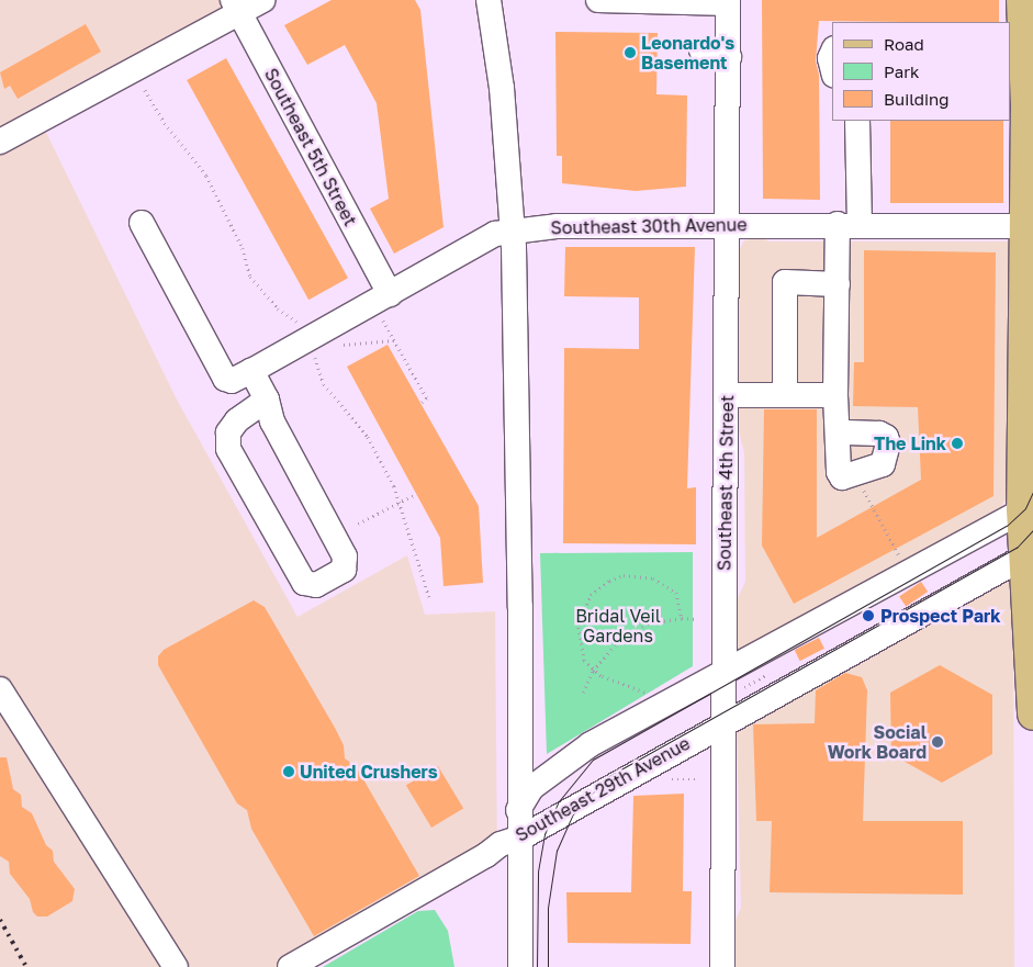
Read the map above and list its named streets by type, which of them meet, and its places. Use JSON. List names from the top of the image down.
{
  "streets": {
    "street": [
      "Southeast 5th Street",
      "Southeast 30th Avenue",
      "Southeast 4th Street",
      "Southeast 29th Avenue"
    ]
  },
  "crossings": [
    ["Southeast 5th Street", "Southeast 30th Avenue"],
    ["Southeast 30th Avenue", "Southeast 4th Street"],
    ["Southeast 4th Street", "Southeast 29th Avenue"]
  ],
  "parks": ["Bridal Veil Gardens"],
  "places": [
    "Leonardo's Basement",
    "The Link",
    "Prospect Park",
    "Social Work Board",
    "United Crushers"
  ],
  "legend": ["Road", "Park", "Building"]
}
